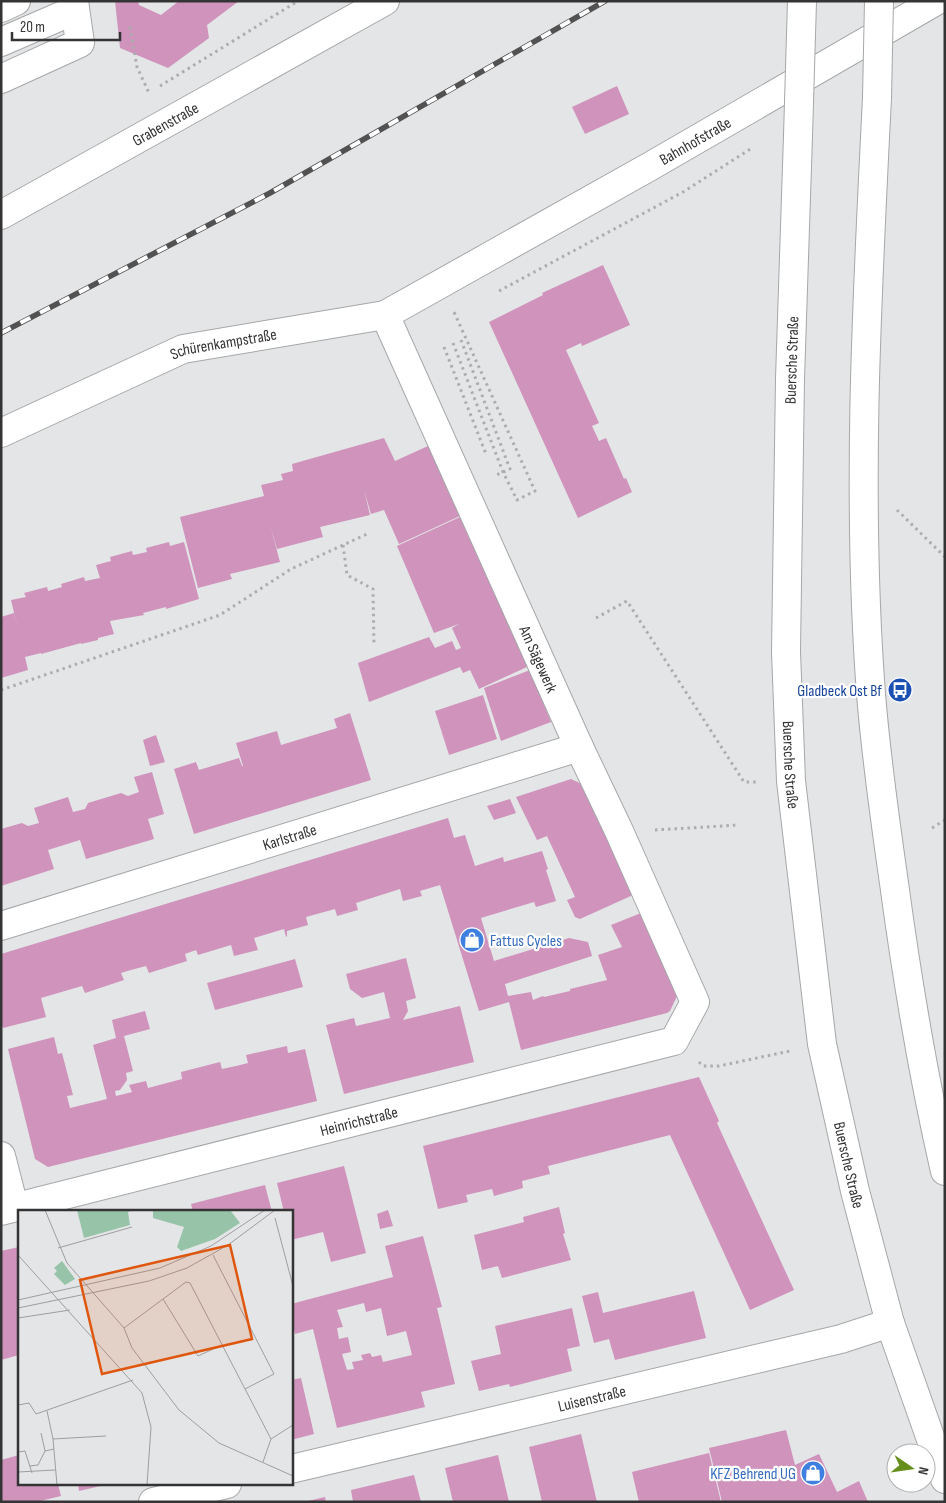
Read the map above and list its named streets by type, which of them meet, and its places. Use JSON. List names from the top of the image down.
{
  "streets": {
    "street": [
      "Grabenstraße",
      "Bahnhofstraße",
      "Schürenkampstraße",
      "Buersche Straße",
      "Am Sägewerk",
      "Karlstraße",
      "Heinrichstraße",
      "Luisenstraße"
    ]
  },
  "crossings": [
    ["Bahnhofstraße", "Schürenkampstraße"],
    ["Schürenkampstraße", "Am Sägewerk"],
    ["Buersche Straße", "Luisenstraße"],
    ["Am Sägewerk", "Karlstraße"],
    ["Am Sägewerk", "Heinrichstraße"]
  ],
  "places": {
    "bus stop": ["Gladbeck Ost Bf"],
    "shop": ["Fattus Cycles", "KFZ Behrend UG"]
  },
  "scale_bar": "20 m",
  "north": "right"
}
